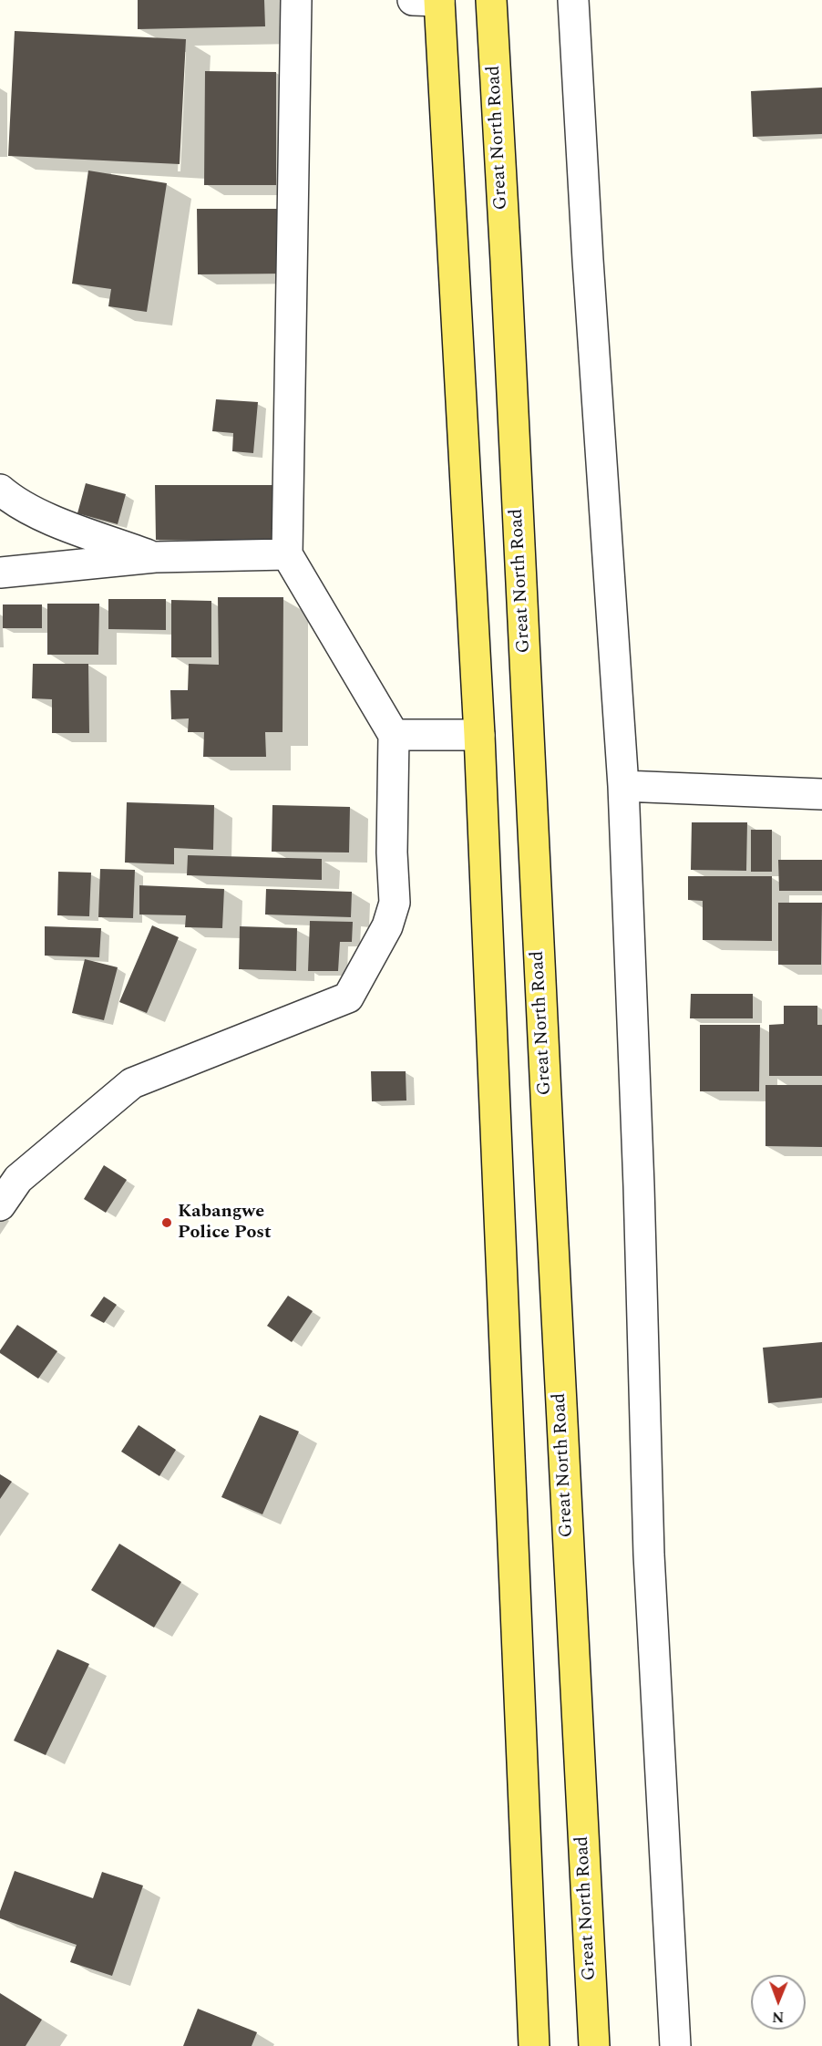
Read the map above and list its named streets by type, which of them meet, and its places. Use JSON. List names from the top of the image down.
{
  "streets": {
    "main road": ["Great North Road"]
  },
  "places": ["Kabangwe Police Post"],
  "north": "bottom"
}
